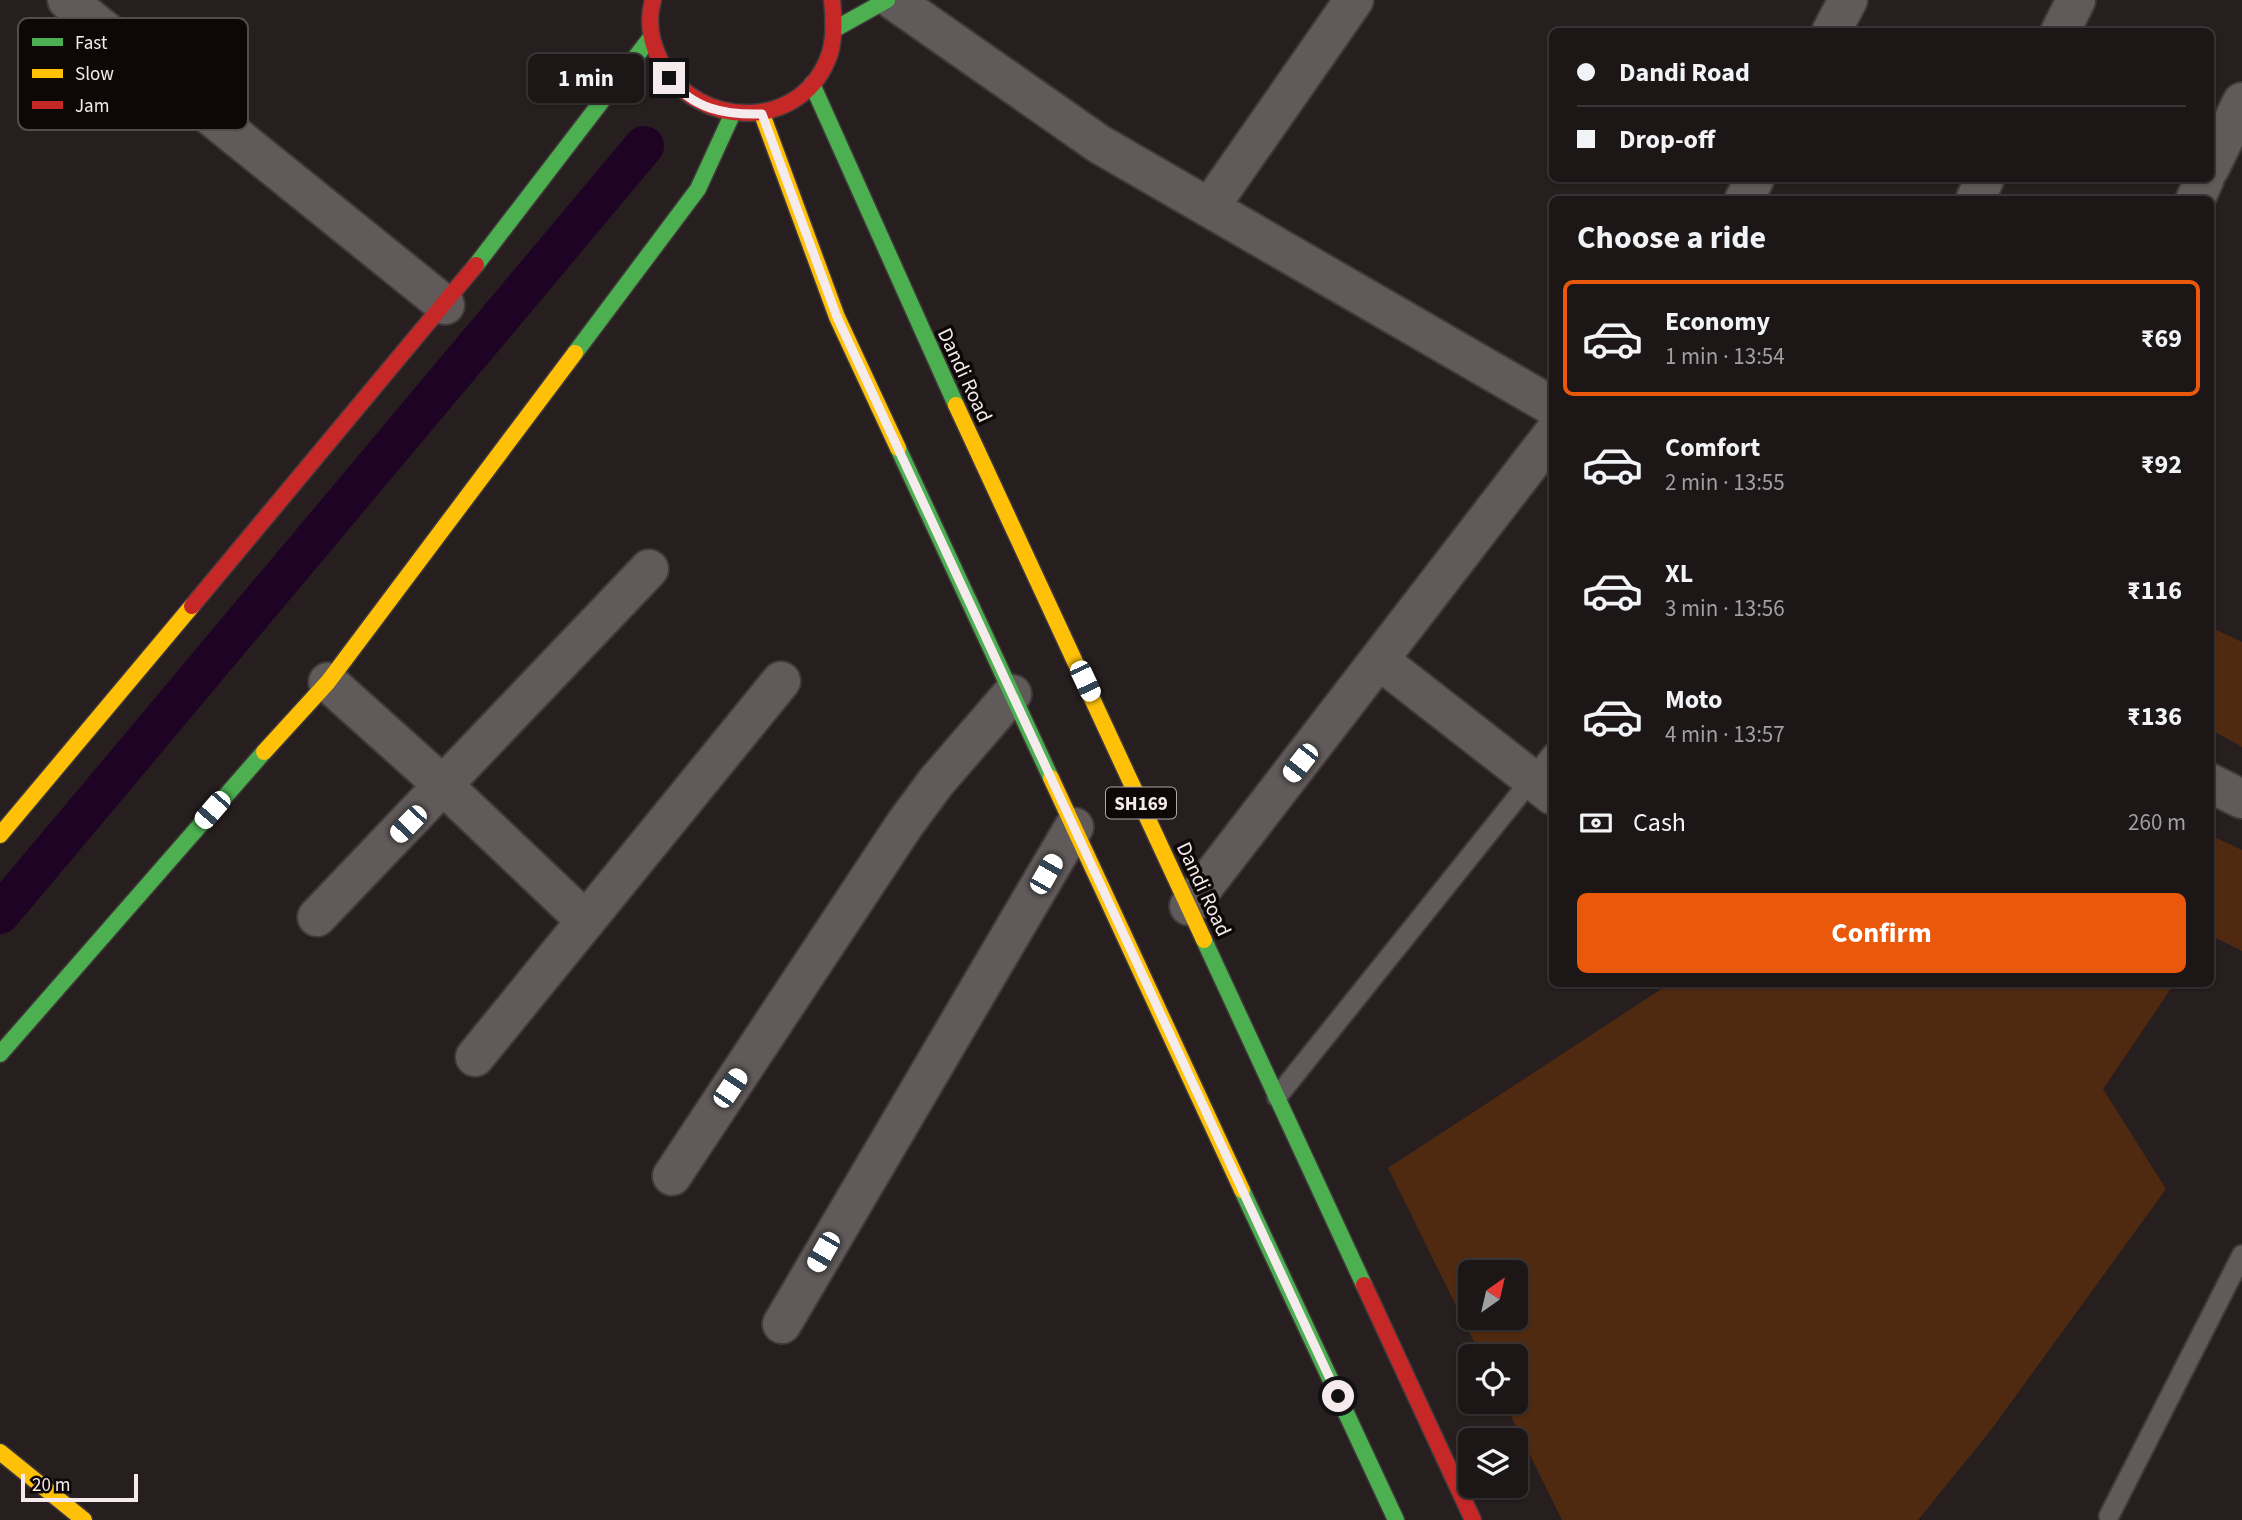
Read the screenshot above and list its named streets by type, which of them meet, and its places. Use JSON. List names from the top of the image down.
{
  "streets": {
    "main road": ["Dandi Road", "SH169"]
  },
  "legend": ["Fast", "Slow", "Jam"],
  "scale_bar": "20 m",
  "north": "top right",
  "page": {
    "banner": ["Dandi Road", "Drop-off"],
    "bubble": "1 min",
    "heading": "Choose a ride",
    "list": [
      {
        "name": "Economy",
        "note": "1 min · 13:54",
        "value": "₹69"
      },
      {
        "name": "Comfort",
        "note": "2 min · 13:55",
        "value": "₹92"
      },
      {
        "name": "XL",
        "note": "3 min · 13:56",
        "value": "₹116"
      },
      {
        "name": "Moto",
        "note": "4 min · 13:57",
        "value": "₹136"
      }
    ],
    "pay": ["Cash", "260 m"],
    "buttons": "Confirm",
    "scale": "20 m"
  }
}
